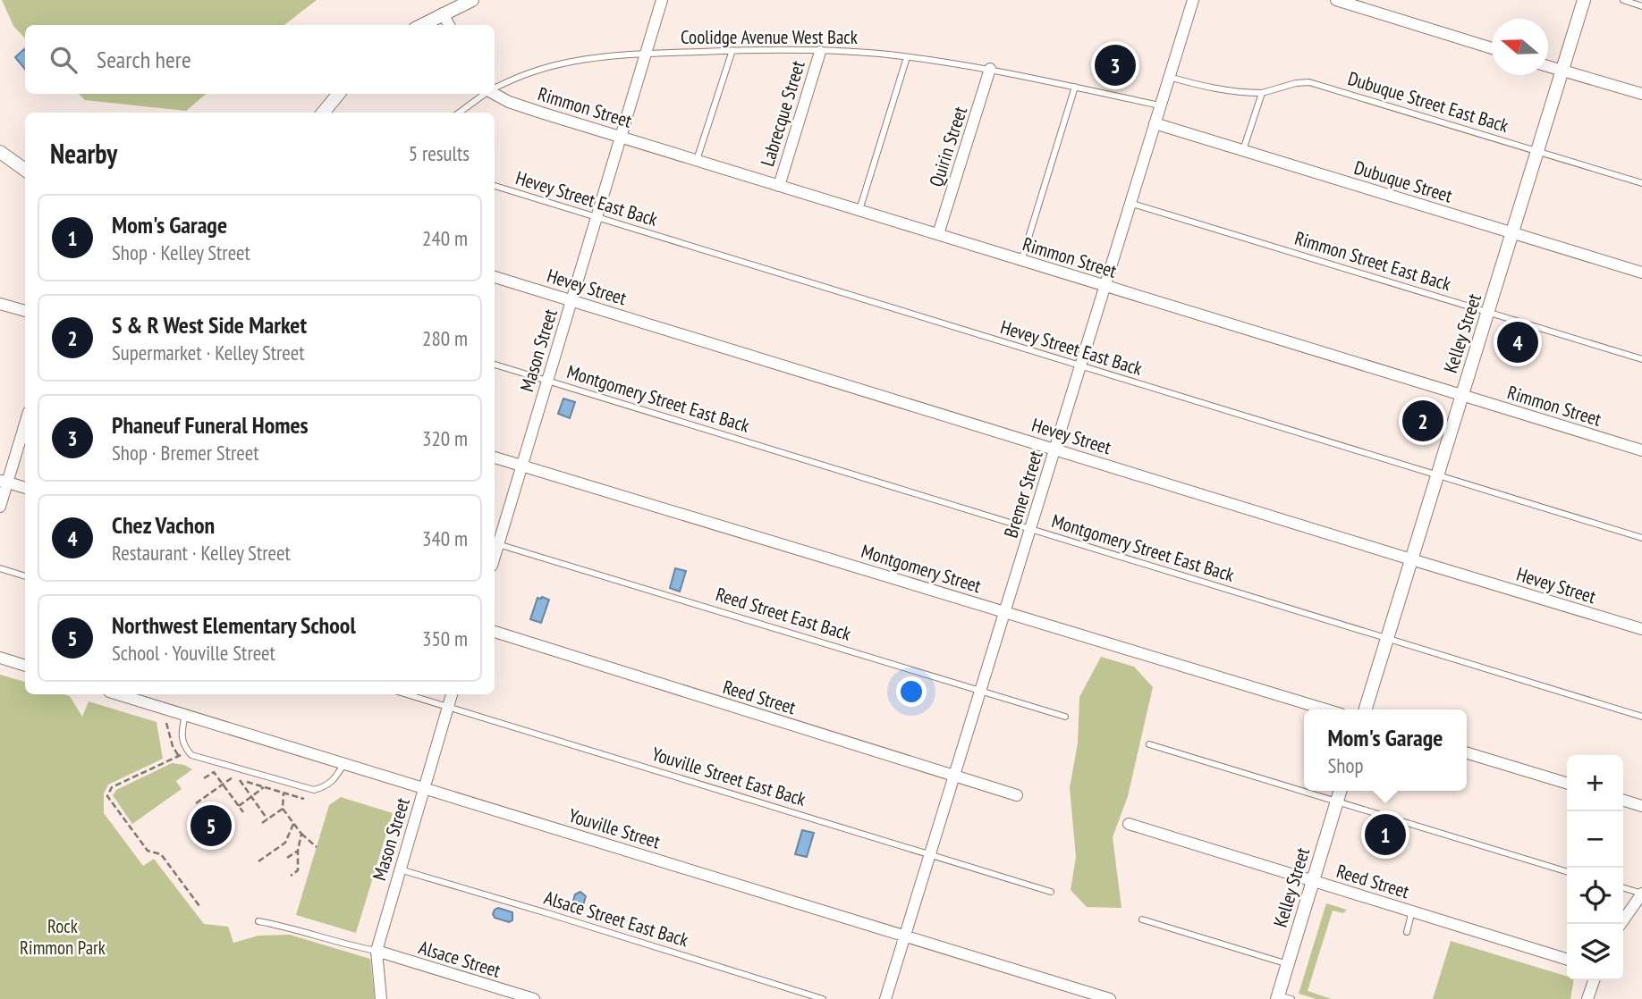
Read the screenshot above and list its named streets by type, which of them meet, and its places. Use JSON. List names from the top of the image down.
{
  "streets": {
    "street": [
      "Rimmon Street",
      "Labrecque Street",
      "Quirin Street",
      "Dubuque Street",
      "Hevey Street",
      "Kelley Street",
      "Mason Street",
      "Bremer Street",
      "Montgomery Street",
      "Reed Street",
      "Youville Street",
      "Alsace Street"
    ],
    "lane": [
      "Coolidge Avenue West Back",
      "Dubuque Street East Back",
      "Hevey Street East Back",
      "Rimmon Street East Back",
      "Montgomery Street East Back",
      "Reed Street East Back",
      "Youville Street East Back",
      "Alsace Street East Back"
    ]
  },
  "crossings": [
    ["Coolidge Avenue West Back", "Labrecque Street"],
    ["Coolidge Avenue West Back", "Quirin Street"],
    ["Coolidge Avenue West Back", "Mason Street"],
    ["Coolidge Avenue West Back", "Bremer Street"],
    ["Dubuque Street East Back", "Kelley Street"],
    ["Dubuque Street East Back", "Bremer Street"],
    ["Rimmon Street", "Labrecque Street"],
    ["Rimmon Street", "Quirin Street"],
    ["Rimmon Street", "Kelley Street"],
    ["Rimmon Street", "Mason Street"],
    ["Rimmon Street", "Bremer Street"],
    ["Dubuque Street", "Kelley Street"],
    ["Dubuque Street", "Bremer Street"],
    ["Hevey Street East Back", "Kelley Street"],
    ["Hevey Street East Back", "Mason Street"],
    ["Hevey Street East Back", "Bremer Street"],
    ["Rimmon Street East Back", "Kelley Street"],
    ["Rimmon Street East Back", "Bremer Street"],
    ["Hevey Street", "Kelley Street"],
    ["Hevey Street", "Mason Street"],
    ["Hevey Street", "Bremer Street"],
    ["Kelley Street", "Montgomery Street East Back"],
    ["Kelley Street", "Reed Street"],
    ["Mason Street", "Montgomery Street East Back"],
    ["Mason Street", "Montgomery Street"],
    ["Mason Street", "Reed Street East Back"],
    ["Mason Street", "Youville Street East Back"],
    ["Mason Street", "Youville Street"],
    ["Mason Street", "Alsace Street East Back"],
    ["Mason Street", "Alsace Street"],
    ["Montgomery Street East Back", "Bremer Street"],
    ["Bremer Street", "Montgomery Street"],
    ["Bremer Street", "Reed Street East Back"],
    ["Bremer Street", "Reed Street"],
    ["Bremer Street", "Youville Street East Back"],
    ["Bremer Street", "Youville Street"]
  ],
  "parks": ["Rock Rimmon Park"],
  "north": "left",
  "page": {
    "search": "Search here",
    "pins": [
      "3",
      "4",
      "2",
      "5",
      "1"
    ],
    "heading": ["Nearby", "5 results"],
    "list": [
      {
        "mark": "1",
        "name": "Mom's Garage",
        "note": "Shop · Kelley Street",
        "value": "240 m"
      },
      {
        "mark": "2",
        "name": "S & R West Side Market",
        "note": "Supermarket · Kelley Street",
        "value": "280 m"
      },
      {
        "mark": "3",
        "name": "Phaneuf Funeral Homes",
        "note": "Shop · Bremer Street",
        "value": "320 m"
      },
      {
        "mark": "4",
        "name": "Chez Vachon",
        "note": "Restaurant · Kelley Street",
        "value": "340 m"
      },
      {
        "mark": "5",
        "name": "Northwest Elementary School",
        "note": "School · Youville Street",
        "value": "350 m"
      }
    ],
    "popup": ["Mom's Garage", "Shop"],
    "map_buttons": ["+", "−"]
  }
}
